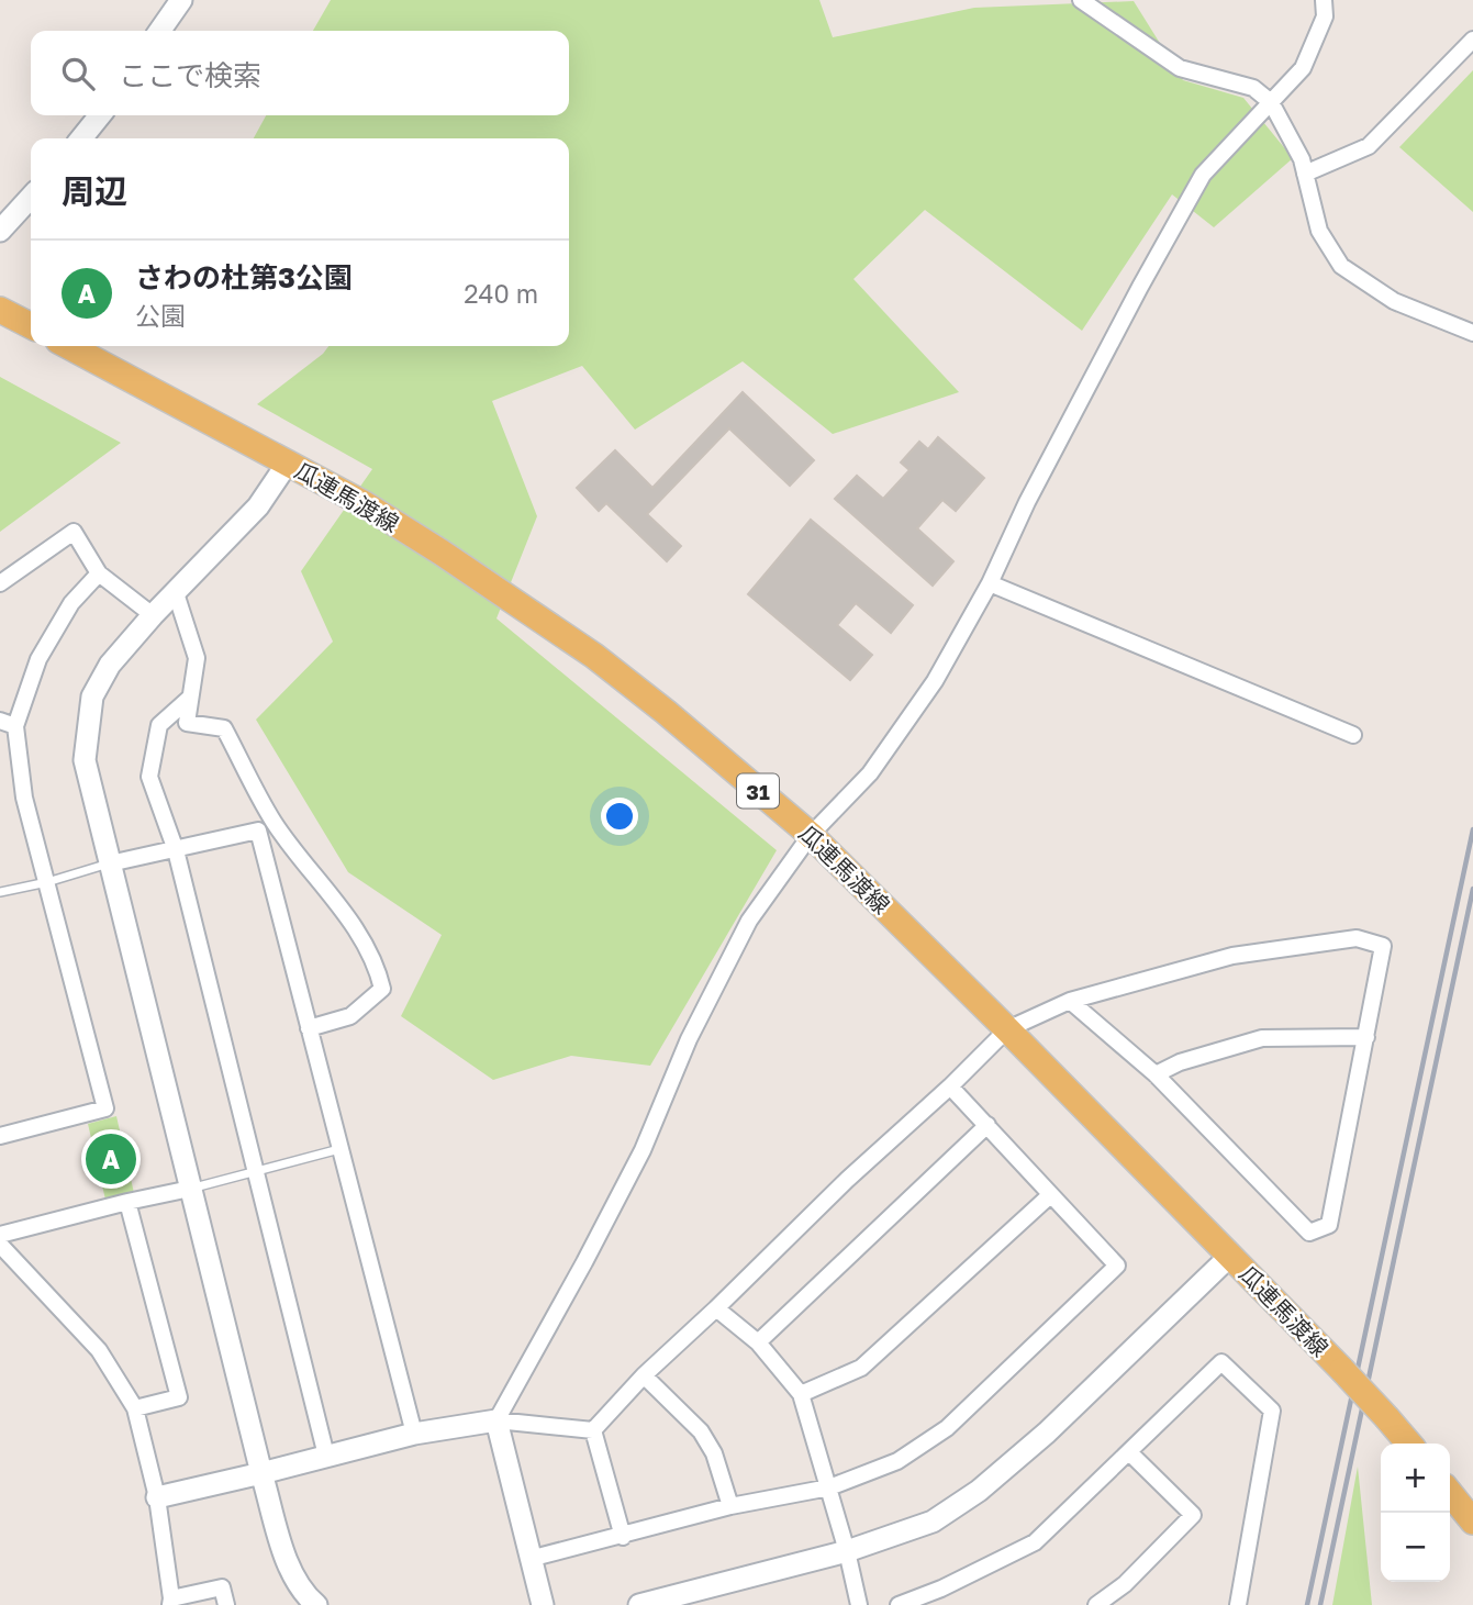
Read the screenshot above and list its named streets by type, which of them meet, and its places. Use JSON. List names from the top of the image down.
{
  "streets": {
    "main road": ["瓜連馬渡線", "31"]
  },
  "page": {
    "search": "ここで検索",
    "heading": "周辺",
    "list": [
      {
        "mark": "A",
        "name": "さわの杜第3公園",
        "note": "公園",
        "value": "240 m"
      }
    ],
    "pins": "A",
    "map_buttons": ["+", "−"]
  }
}
